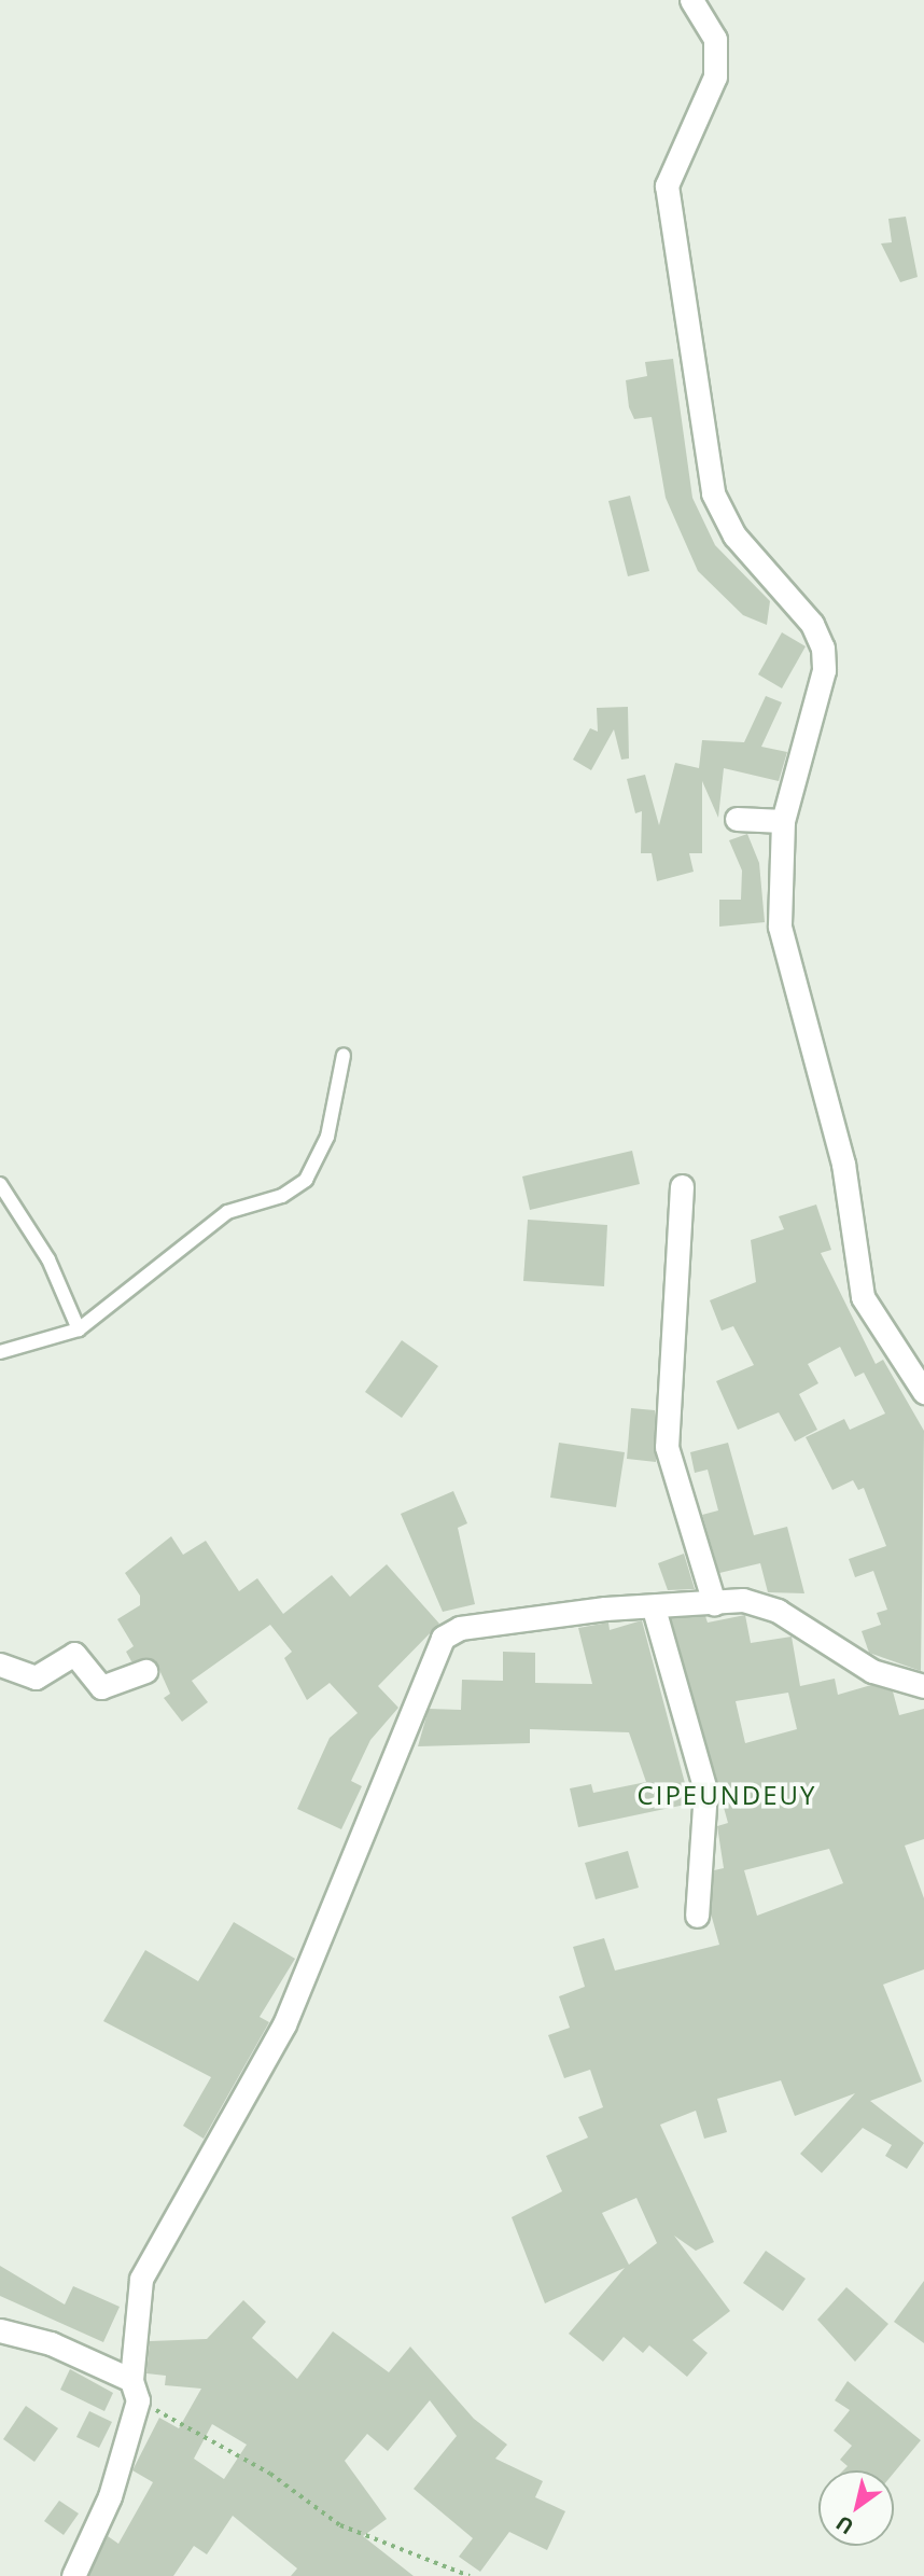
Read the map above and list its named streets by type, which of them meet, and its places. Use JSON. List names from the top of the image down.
{
  "districts": ["CIPEUNDEUY"],
  "north": "bottom left"
}
